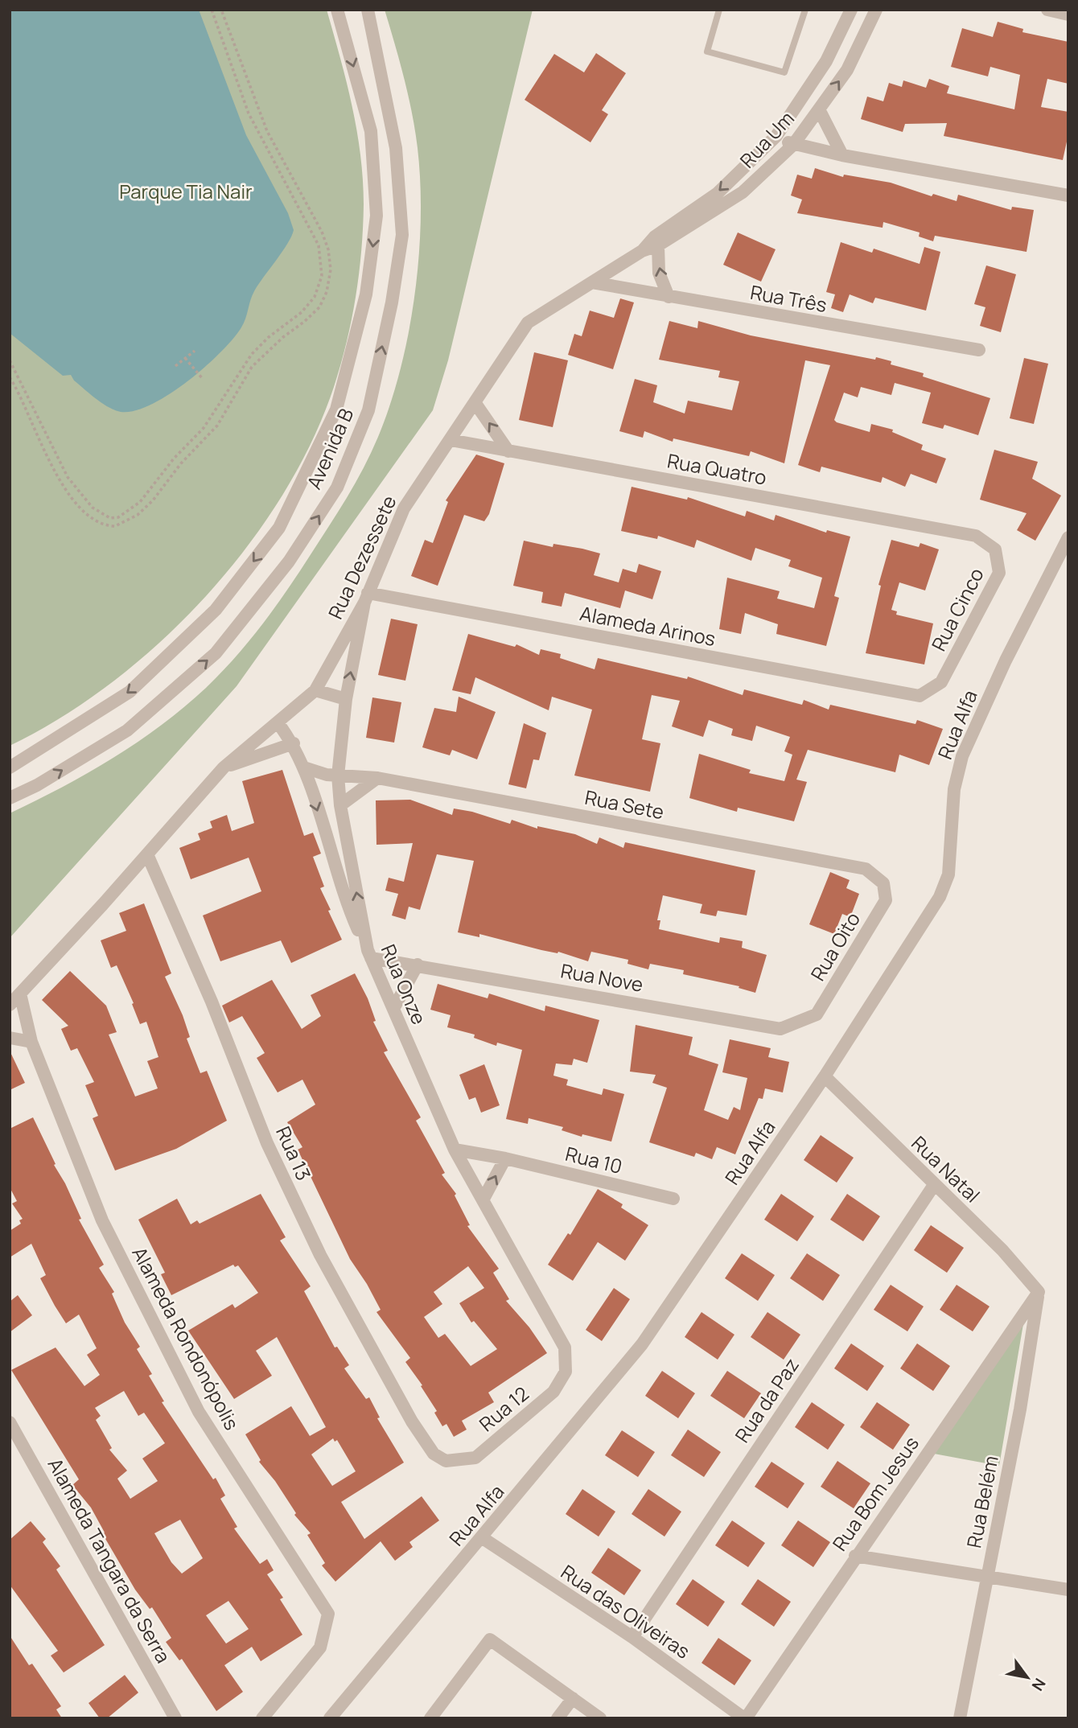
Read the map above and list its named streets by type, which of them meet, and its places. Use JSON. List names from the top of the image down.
{
  "streets": {
    "street": [
      "Rua Um",
      "Rua Três",
      "Avenida B",
      "Rua Quatro",
      "Rua Dezessete",
      "Rua Cinco",
      "Alameda Arinos",
      "Rua Alfa",
      "Rua Sete",
      "Rua Oito",
      "Rua Nove",
      "Rua Onze",
      "Rua 13",
      "Rua 10",
      "Rua Natal",
      "Alameda Rondonópolis",
      "Rua da Paz",
      "Rua 12",
      "Rua Bom Jesus",
      "Rua Belém",
      "Alameda Tangara da Serra",
      "Rua das Oliveiras"
    ]
  },
  "crossings": [
    ["Rua Um", "Rua Três"],
    ["Rua Um", "Rua Dezessete"],
    ["Rua Três", "Rua Dezessete"],
    ["Rua Quatro", "Rua Dezessete"],
    ["Rua Quatro", "Rua Cinco"],
    ["Rua Dezessete", "Alameda Arinos"],
    ["Rua Dezessete", "Rua Onze"],
    ["Rua Dezessete", "Rua 13"],
    ["Rua Dezessete", "Alameda Rondonópolis"],
    ["Rua Cinco", "Alameda Arinos"],
    ["Alameda Arinos", "Rua Onze"],
    ["Rua Alfa", "Rua Natal"],
    ["Rua Alfa", "Rua das Oliveiras"],
    ["Rua Sete", "Rua Oito"],
    ["Rua Sete", "Rua Onze"],
    ["Rua Oito", "Rua Nove"],
    ["Rua Nove", "Rua Onze"],
    ["Rua Onze", "Rua 10"],
    ["Rua Onze", "Rua 12"],
    ["Rua 13", "Rua 12"],
    ["Rua Natal", "Rua da Paz"],
    ["Rua Natal", "Rua Bom Jesus"],
    ["Rua Natal", "Rua Belém"],
    ["Rua da Paz", "Rua das Oliveiras"],
    ["Rua Bom Jesus", "Rua Belém"],
    ["Rua Bom Jesus", "Rua das Oliveiras"]
  ],
  "parks": ["Parque Tia Nair"],
  "north": "bottom right"
}
